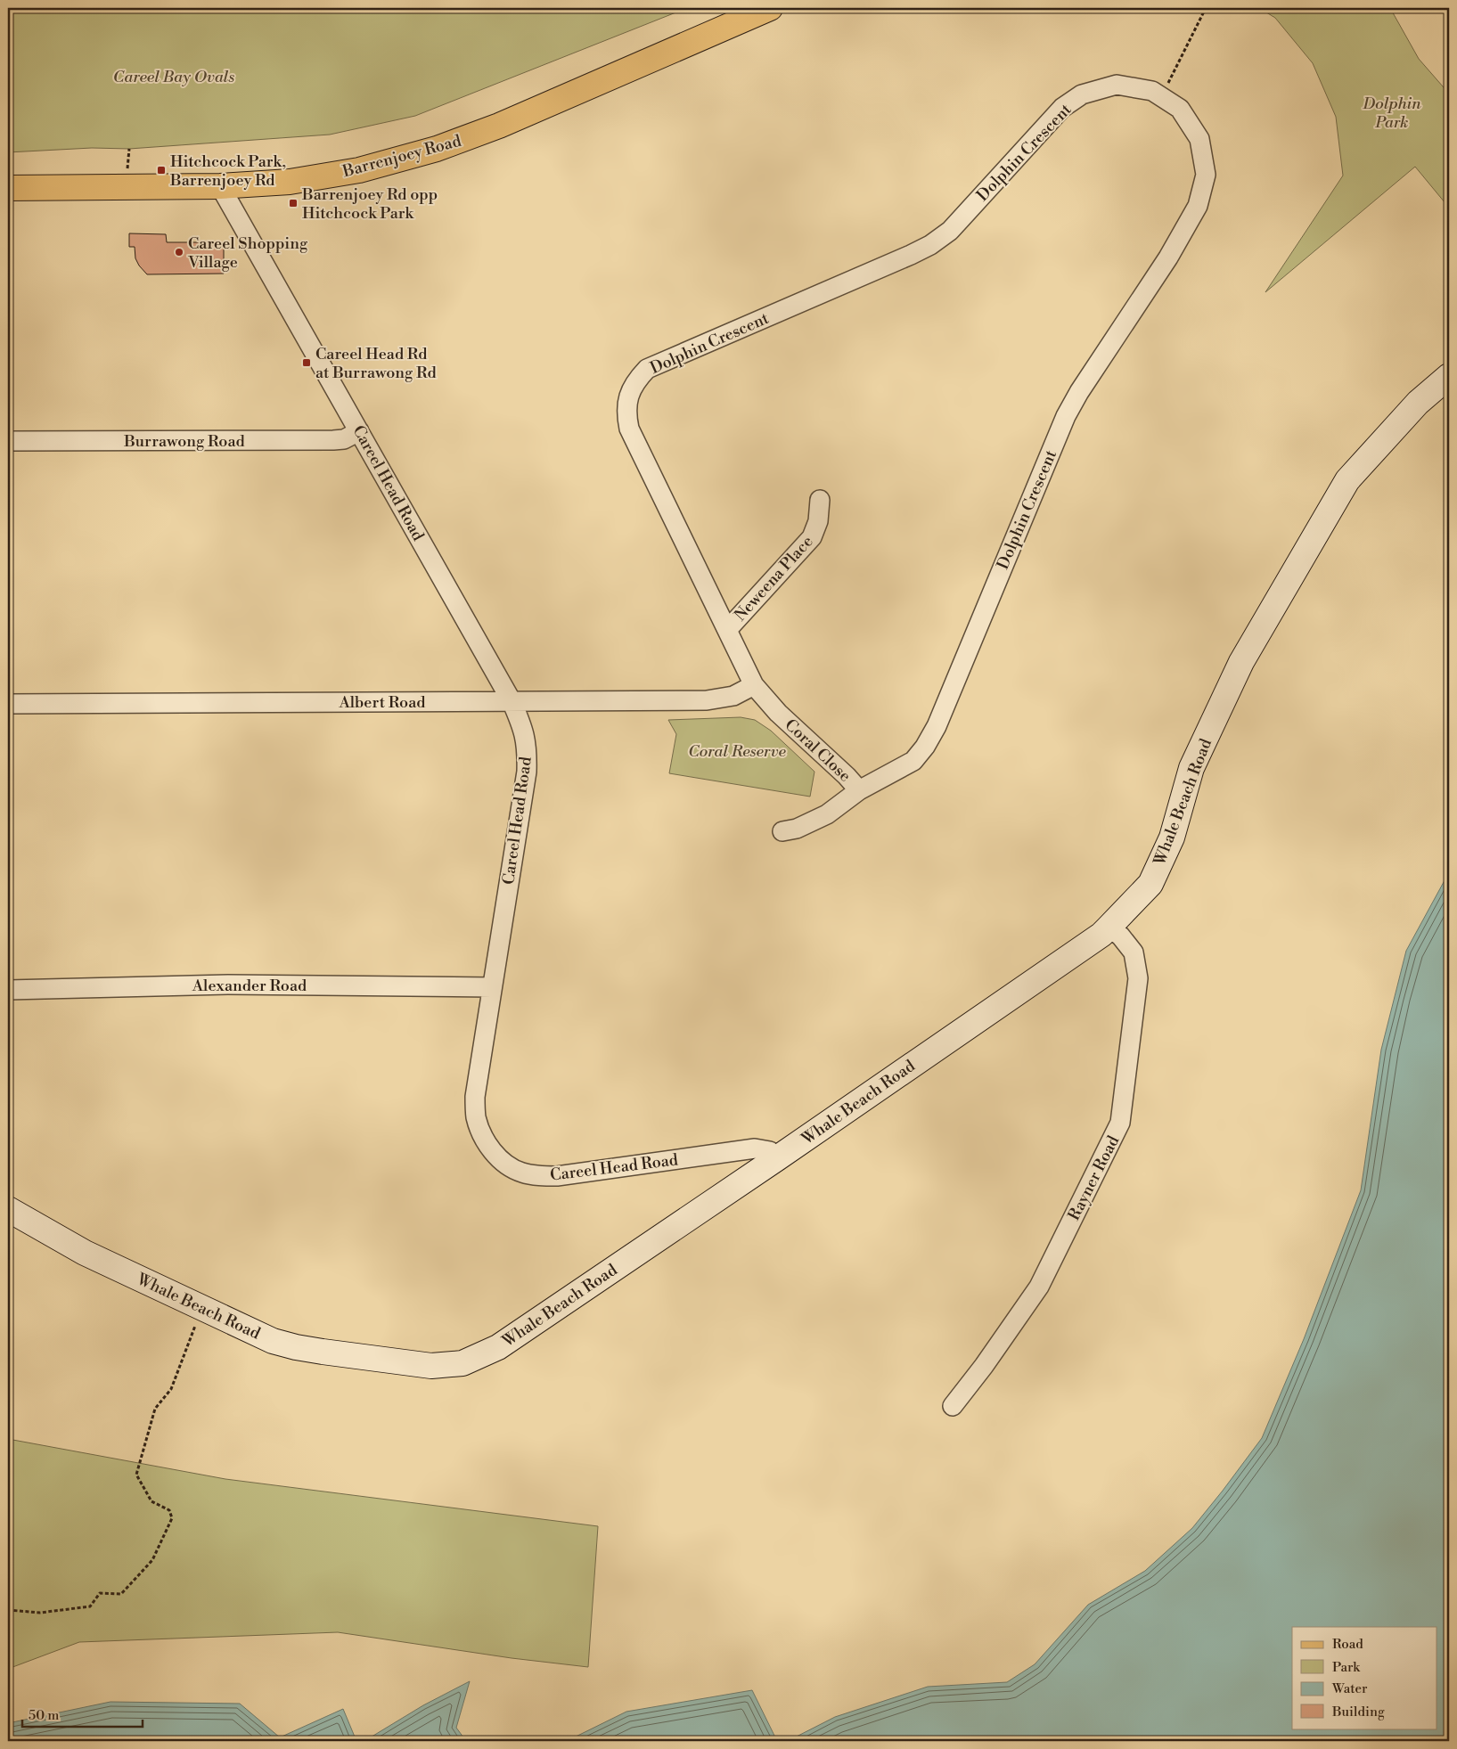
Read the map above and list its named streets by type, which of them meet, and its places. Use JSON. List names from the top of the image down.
{
  "streets": {
    "main road": ["Barrenjoey Road", "Whale Beach Road"],
    "street": [
      "Dolphin Crescent",
      "Burrawong Road",
      "Careel Head Road",
      "Neweena Place",
      "Albert Road",
      "Coral Close",
      "Alexander Road",
      "Rayner Road"
    ]
  },
  "crossings": [
    ["Dolphin Crescent", "Neweena Place"],
    ["Dolphin Crescent", "Albert Road"],
    ["Dolphin Crescent", "Coral Close"],
    ["Barrenjoey Road", "Careel Head Road"],
    ["Burrawong Road", "Careel Head Road"],
    ["Careel Head Road", "Albert Road"],
    ["Careel Head Road", "Whale Beach Road"],
    ["Careel Head Road", "Alexander Road"],
    ["Albert Road", "Coral Close"],
    ["Whale Beach Road", "Rayner Road"]
  ],
  "parks": ["Careel Bay Ovals", "Dolphin Park", "Coral Reserve"],
  "places": {
    "transit": ["Hitchcock Park, Barrenjoey Rd", "Barrenjoey Rd opp Hitchcock Park", "Careel Head Rd at Burrawong Rd"],
    "other": ["Careel Shopping Village"]
  },
  "legend": [
    "Road",
    "Park",
    "Water",
    "Building"
  ],
  "scale_bar": "50 m"
}
